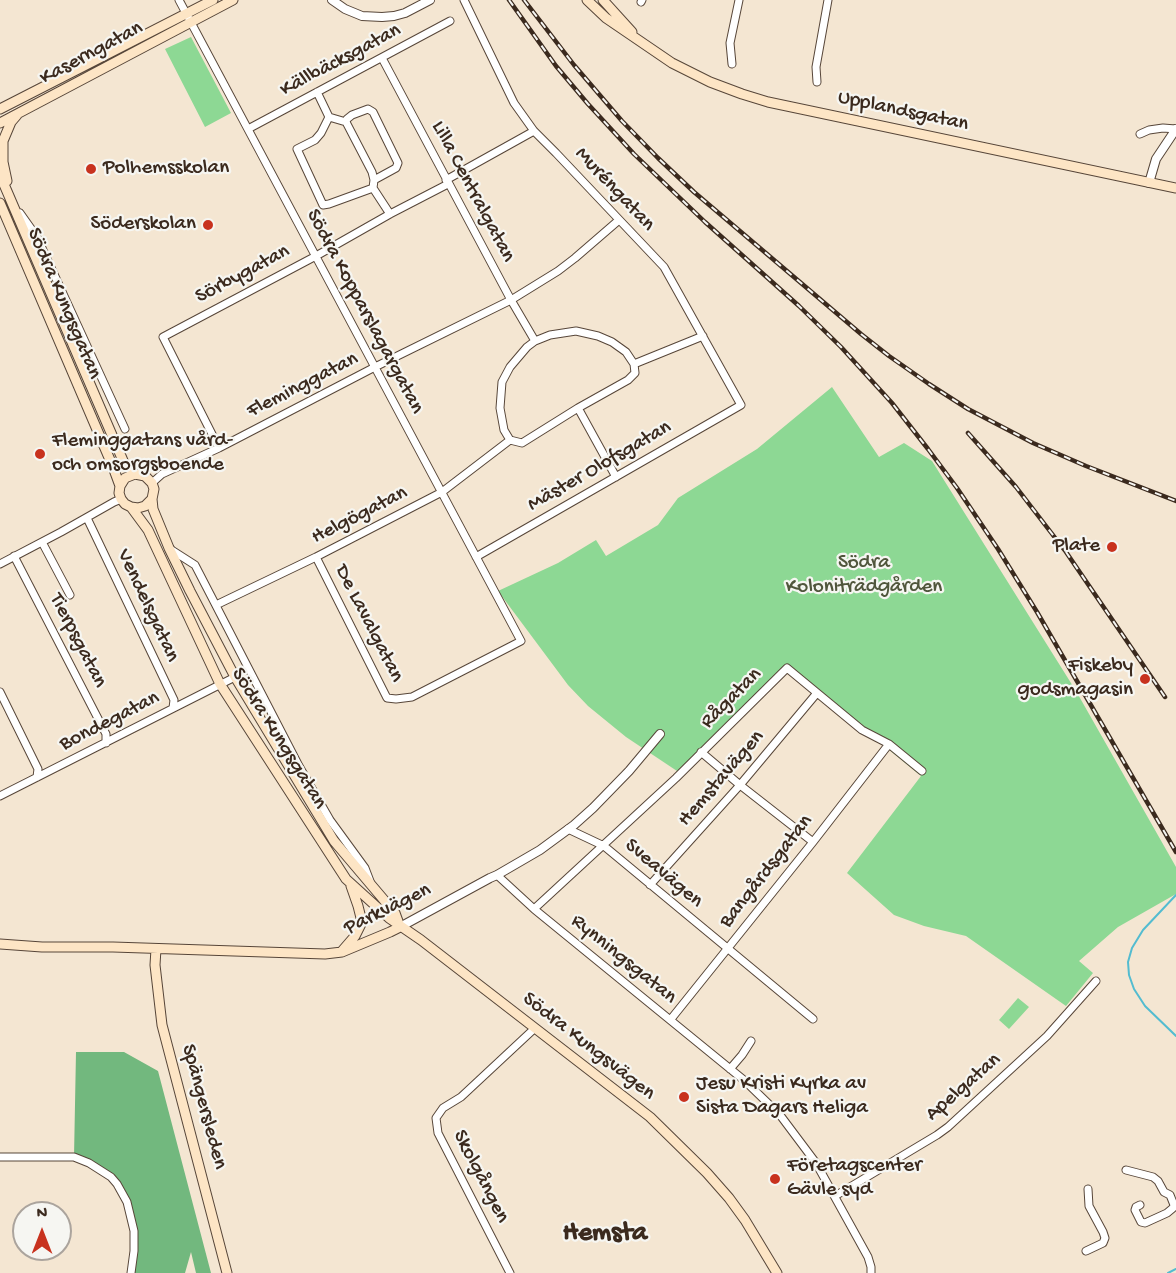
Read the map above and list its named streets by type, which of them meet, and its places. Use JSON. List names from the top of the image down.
{
  "streets": {
    "main road": [
      "Kaserngatan",
      "Upplandsgatan",
      "Södra Kungsgatan",
      "Parkvägen",
      "Södra Kungsvägen",
      "Spängersleden"
    ],
    "street": [
      "Källbäcksgatan",
      "Muréngatan",
      "Lilla Centralgatan",
      "Sörbygatan",
      "Södra Kopparslagargatan",
      "Fleminggatan",
      "Mäster Olofsgatan",
      "Helgögatan",
      "Vendelsgatan",
      "De Lavalgatan",
      "Tierpsgatan",
      "Rågatan",
      "Bondegatan",
      "Hemstavägen",
      "Bangårdsgatan",
      "Sveavägen",
      "Rynningsgatan",
      "Apelgatan",
      "Skolgången"
    ]
  },
  "crossings": [
    ["Kaserngatan", "Södra Kopparslagargatan"],
    ["Källbäcksgatan", "Lilla Centralgatan"],
    ["Källbäcksgatan", "Södra Kopparslagargatan"],
    ["Muréngatan", "Sörbygatan"],
    ["Muréngatan", "Fleminggatan"],
    ["Muréngatan", "Mäster Olofsgatan"],
    ["Lilla Centralgatan", "Sörbygatan"],
    ["Lilla Centralgatan", "Fleminggatan"],
    ["Sörbygatan", "Södra Kopparslagargatan"],
    ["Sörbygatan", "Fleminggatan"],
    ["Södra Kungsgatan", "Fleminggatan"],
    ["Södra Kungsgatan", "Helgögatan"],
    ["Södra Kungsgatan", "Bondegatan"],
    ["Södra Kungsgatan", "Parkvägen"],
    ["Södra Kungsgatan", "Södra Kungsvägen"],
    ["Södra Kopparslagargatan", "Fleminggatan"],
    ["Södra Kopparslagargatan", "Mäster Olofsgatan"],
    ["Södra Kopparslagargatan", "Helgögatan"],
    ["Södra Kopparslagargatan", "De Lavalgatan"],
    ["Helgögatan", "De Lavalgatan"],
    ["Vendelsgatan", "Bondegatan"],
    ["Tierpsgatan", "Bondegatan"],
    ["Rågatan", "Hemstavägen"],
    ["Rågatan", "Bangårdsgatan"],
    ["Rågatan", "Sveavägen"],
    ["Rågatan", "Rynningsgatan"],
    ["Hemstavägen", "Sveavägen"],
    ["Bangårdsgatan", "Sveavägen"],
    ["Bangårdsgatan", "Rynningsgatan"],
    ["Parkvägen", "Rynningsgatan"],
    ["Parkvägen", "Södra Kungsvägen"],
    ["Parkvägen", "Spängersleden"],
    ["Rynningsgatan", "Apelgatan"],
    ["Södra Kungsvägen", "Skolgången"]
  ],
  "districts": ["Hemsta"],
  "parks": ["Södra Koloniträdgården"],
  "places": [
    "Polhemsskolan",
    "Söderskolan",
    "Fleminggatans vård- och omsorgsboende",
    "Plate",
    "Fiskeby godsmagasin",
    "Jesu Kristi Kyrka av Sista Dagars Heliga",
    "Företagscenter Gävle syd"
  ],
  "north": "top"
}
